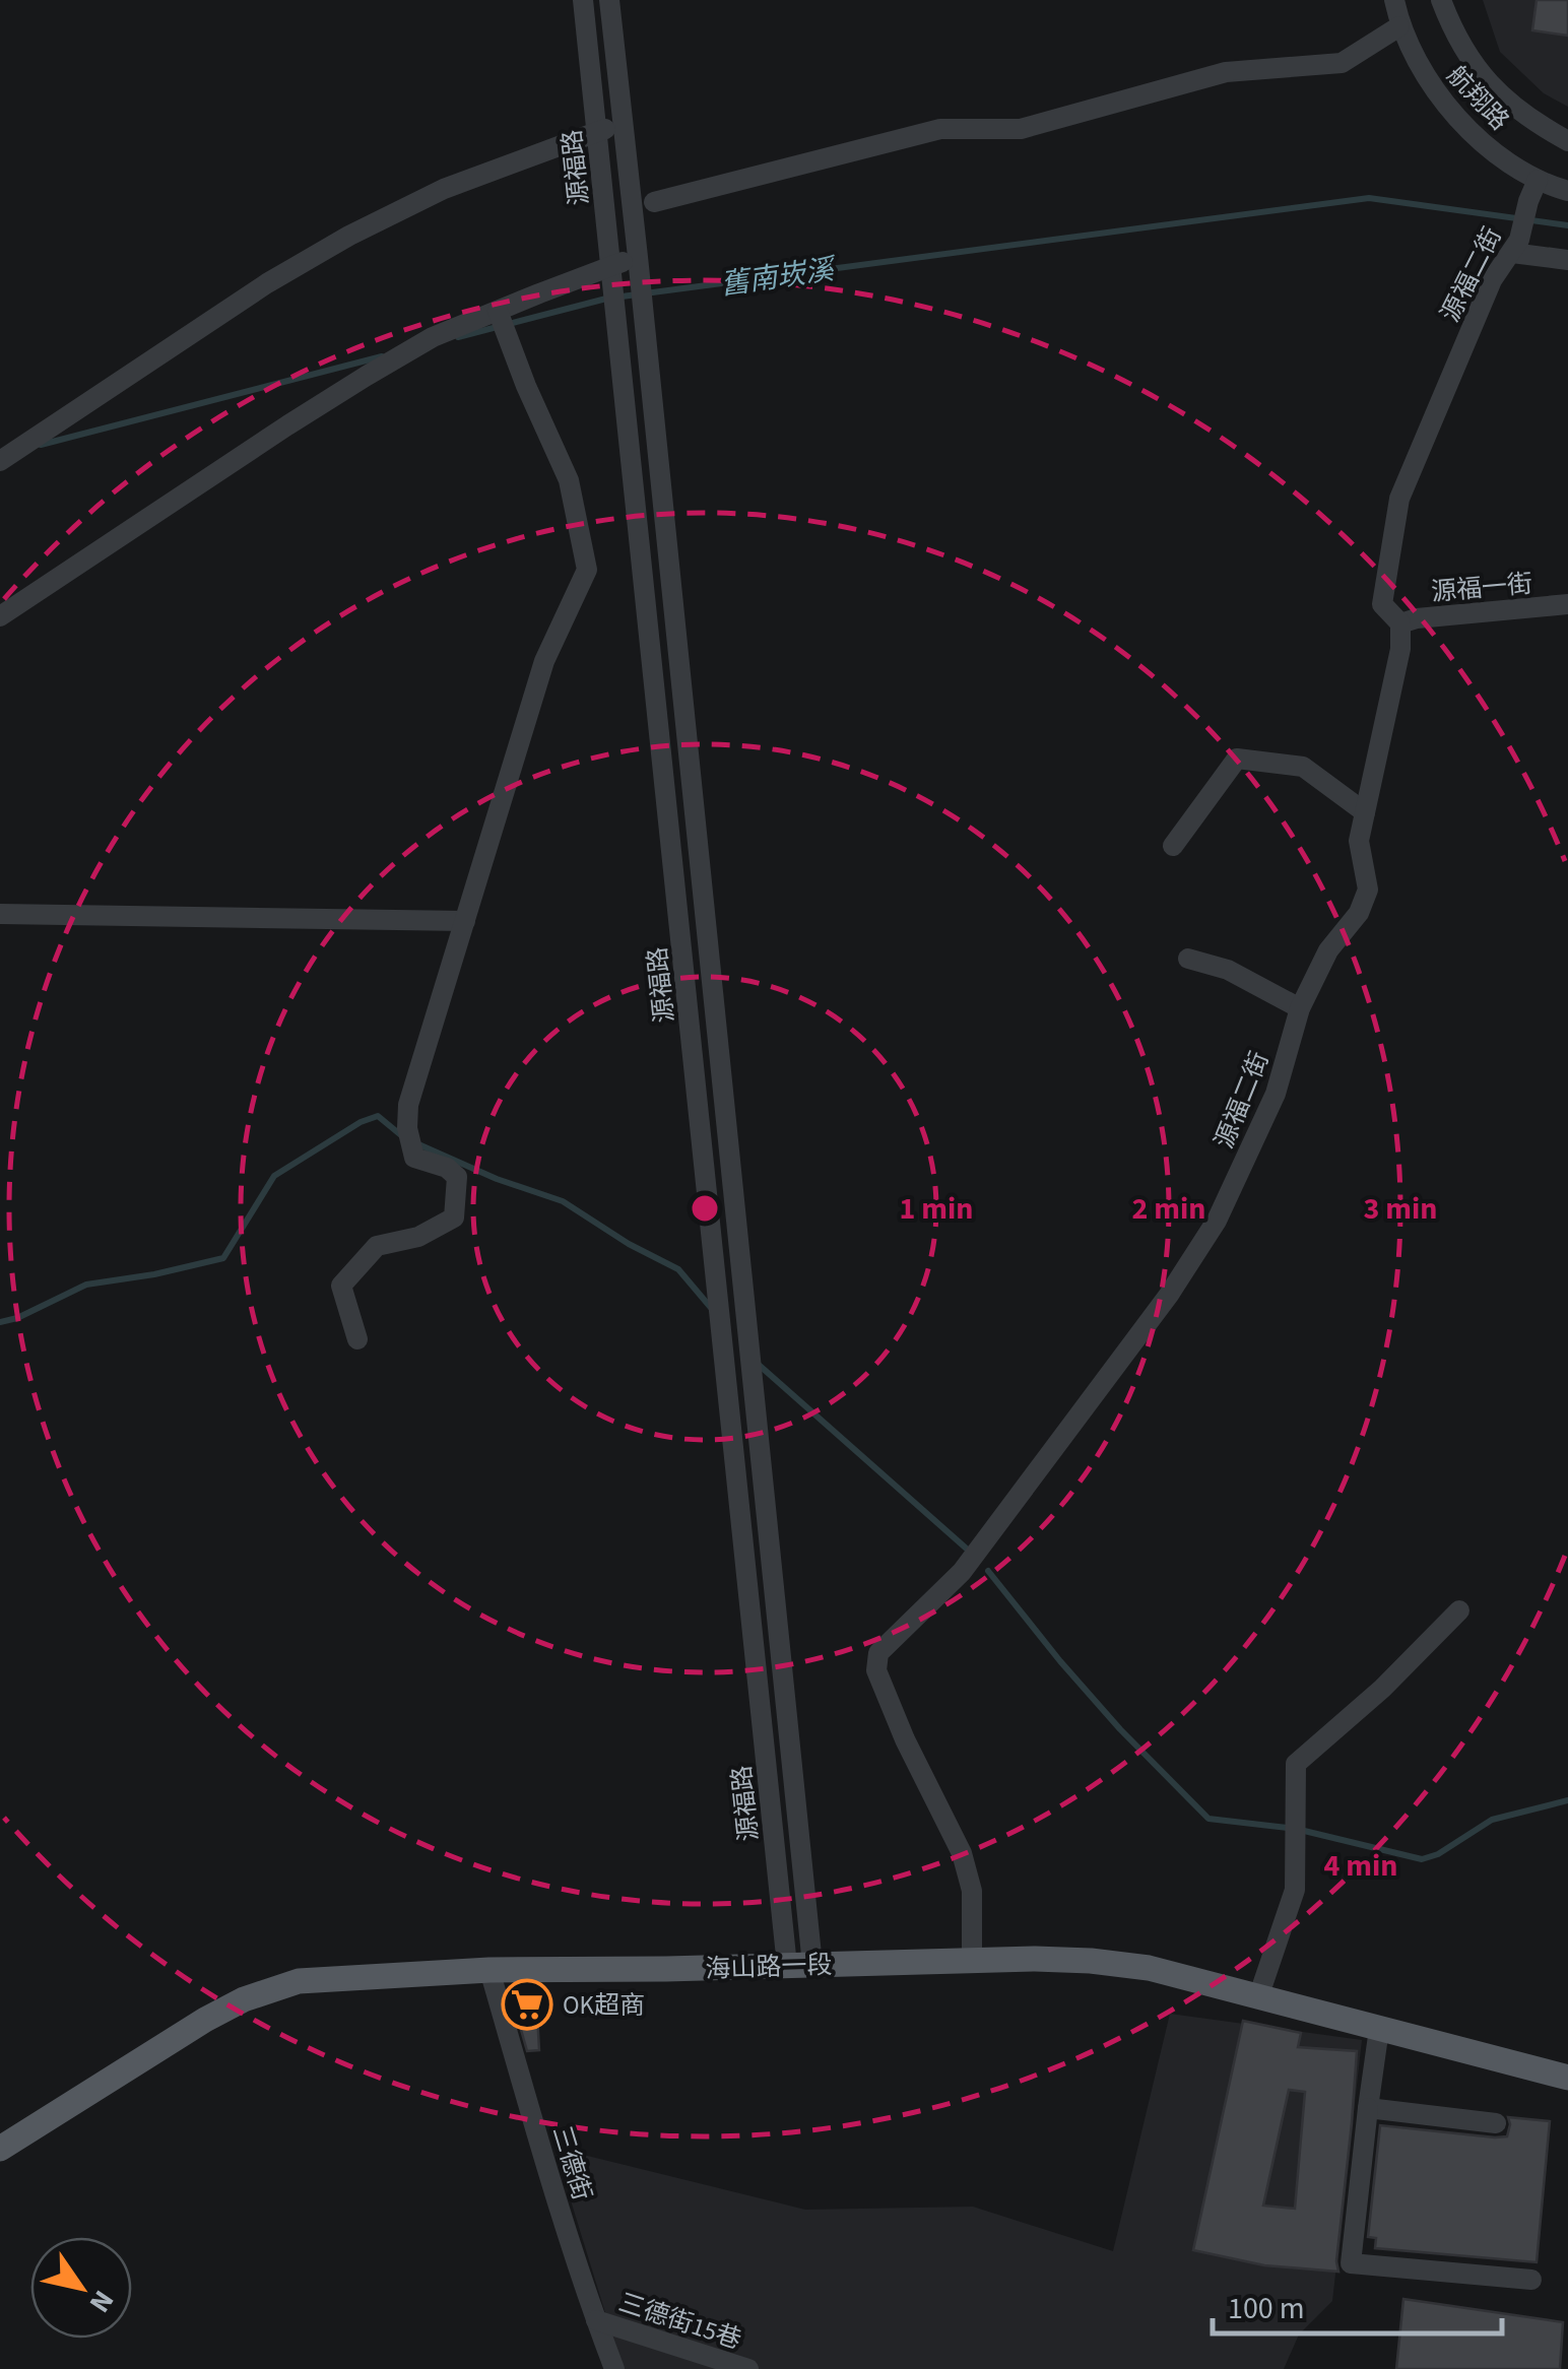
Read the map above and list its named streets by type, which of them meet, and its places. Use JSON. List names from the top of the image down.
{
  "streets": {
    "main road": ["海山路一段"],
    "street": [
      "航翔路",
      "源福路",
      "源福二街",
      "源福一街",
      "三德街",
      "三德街15巷"
    ]
  },
  "crossings": [
    ["航翔路", "源福二街"],
    ["源福路", "海山路一段"],
    ["源福二街", "源福一街"],
    ["源福二街", "海山路一段"],
    ["海山路一段", "三德街"],
    ["三德街", "三德街15巷"]
  ],
  "water": ["舊南崁溪"],
  "places": {
    "supermarket": ["OK超商"]
  },
  "scale_bar": "100 m",
  "north": "bottom right",
  "rings": [
    "1 min",
    "2 min",
    "3 min",
    "4 min"
  ]
}
